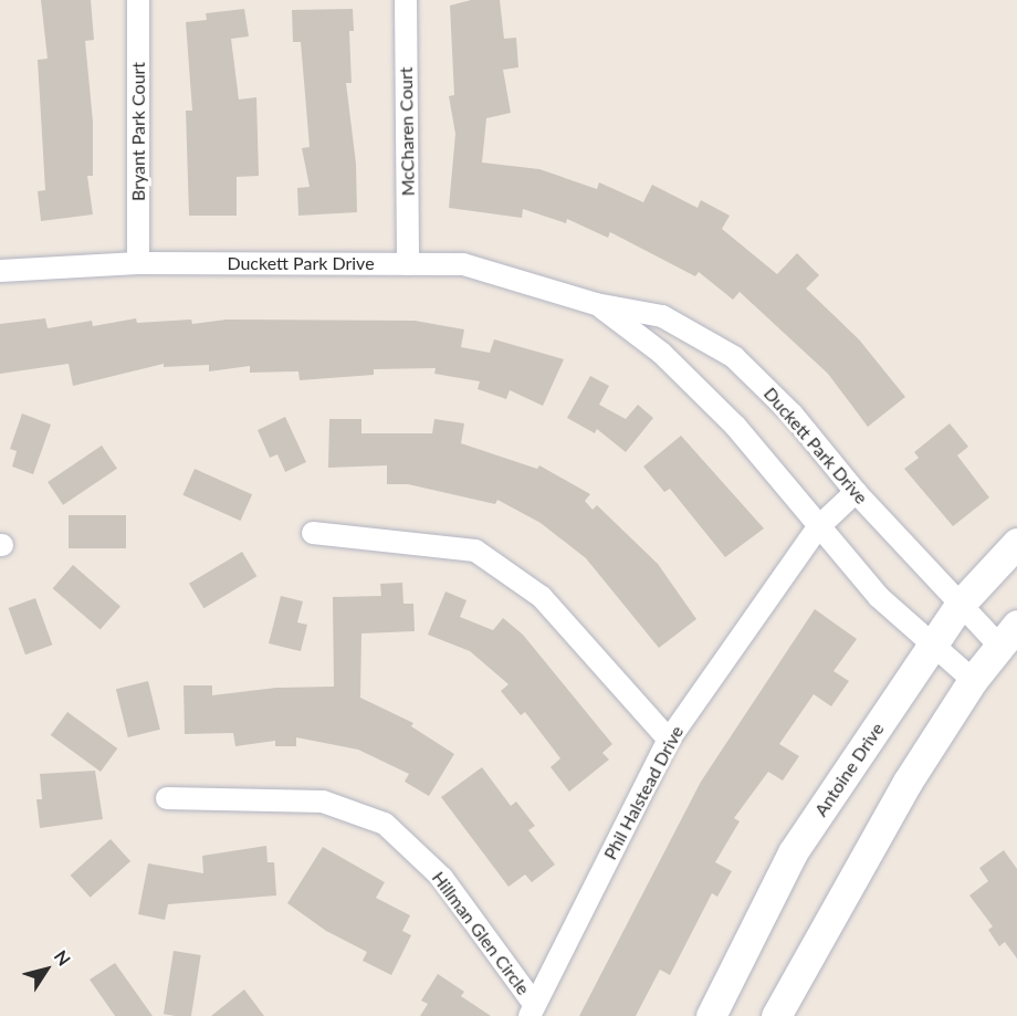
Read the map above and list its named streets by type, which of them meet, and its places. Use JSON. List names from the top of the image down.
{
  "streets": {
    "main road": ["Antoine Drive"],
    "street": [
      "Bryant Park Court",
      "McCharen Court",
      "Duckett Park Drive",
      "Phil Halstead Drive",
      "Hillman Glen Circle"
    ]
  },
  "crossings": [
    ["Bryant Park Court", "Duckett Park Drive"],
    ["McCharen Court", "Duckett Park Drive"],
    ["Duckett Park Drive", "Antoine Drive"],
    ["Duckett Park Drive", "Phil Halstead Drive"],
    ["Phil Halstead Drive", "Hillman Glen Circle"]
  ],
  "north": "top right"
}
